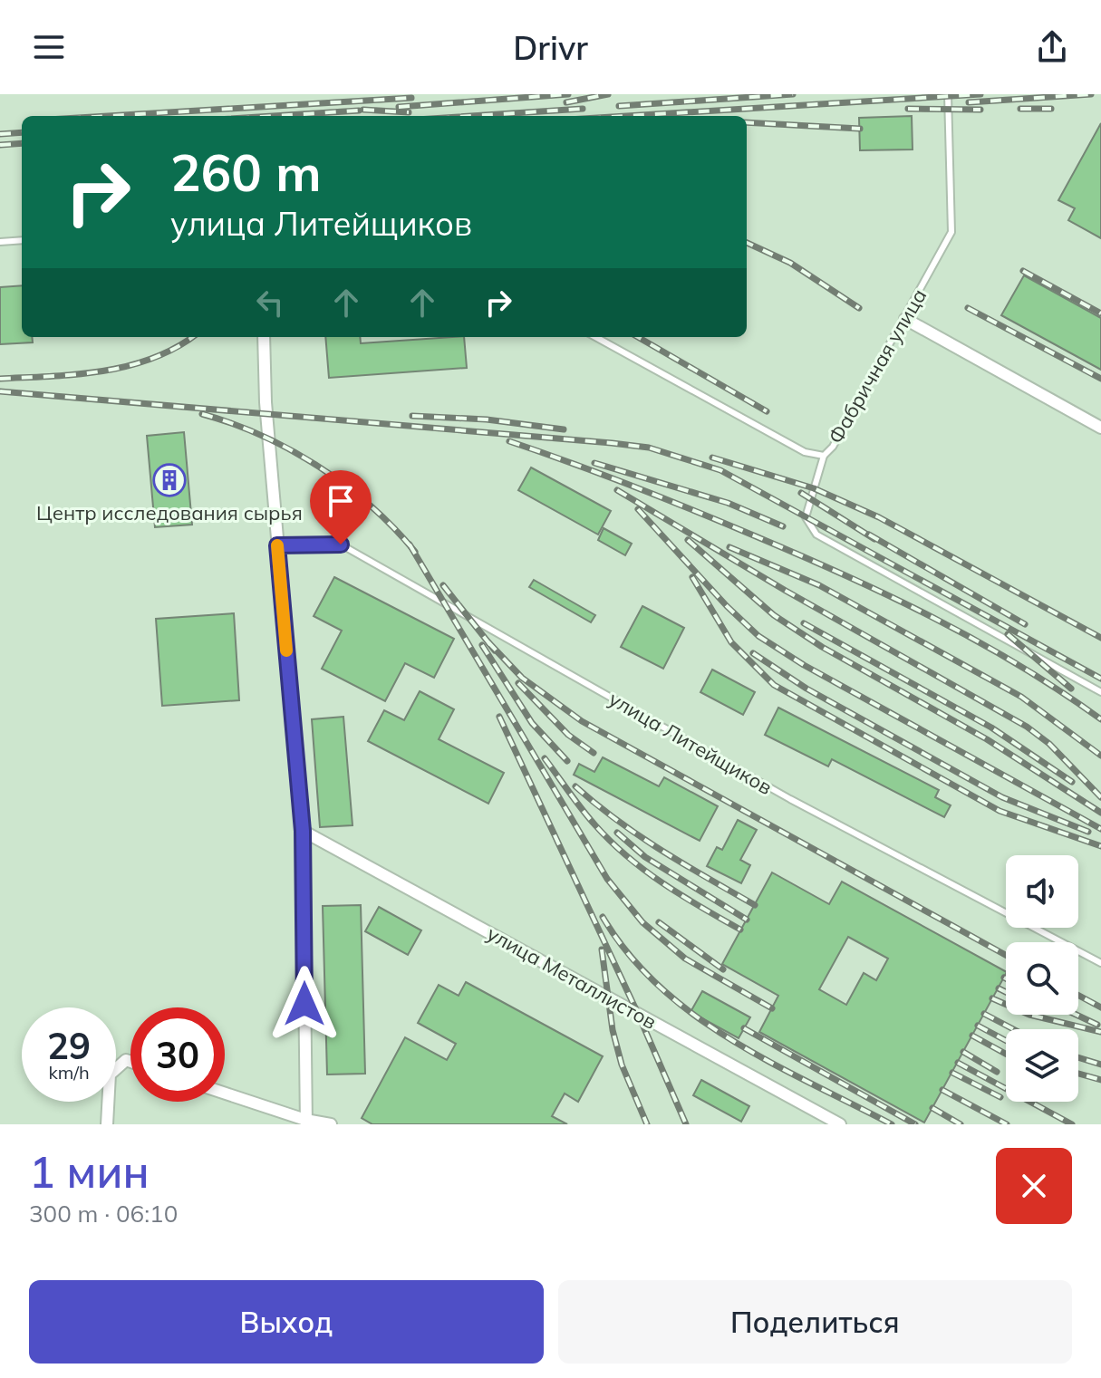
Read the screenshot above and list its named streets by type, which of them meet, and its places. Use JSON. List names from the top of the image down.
{
  "streets": {
    "street": ["улица Металлистов"],
    "lane": ["Фабричная улица", "улица Литейщиков"]
  },
  "places": {
    "building": ["Центр исследования сырья"]
  },
  "page": {
    "header": "Drivr",
    "turn": ["260 m", "улица Литейщиков"],
    "speed": "29 km/h",
    "limit": "30",
    "heading": ["1 мин", "300 m · 06:10"],
    "buttons": ["Выход", "Поделиться"]
  }
}
